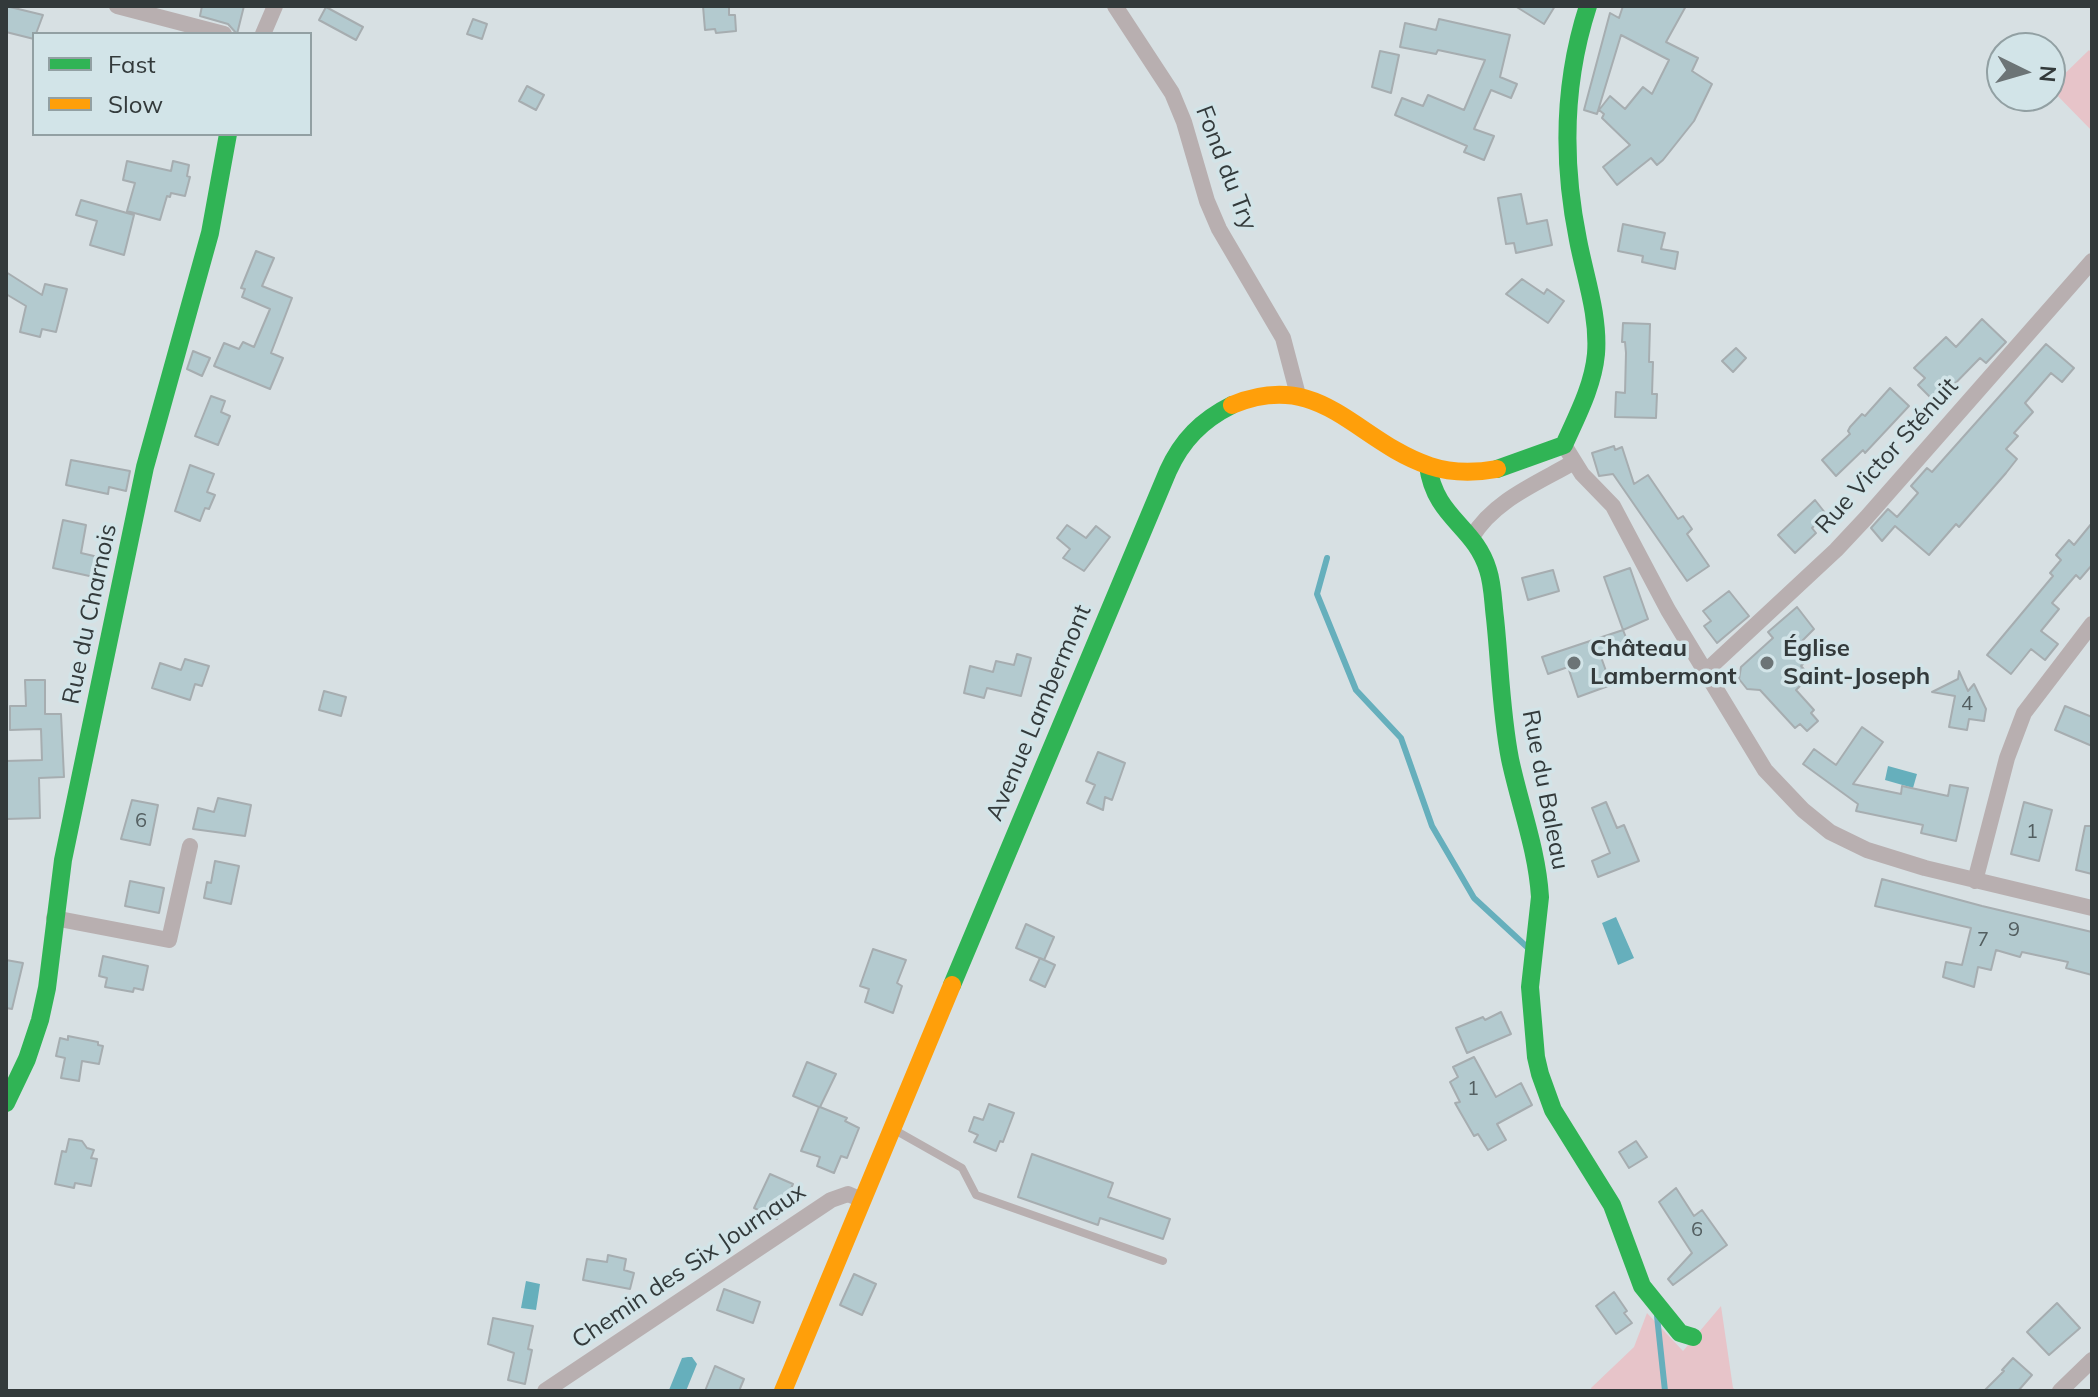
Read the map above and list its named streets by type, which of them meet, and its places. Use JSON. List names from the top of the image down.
{
  "streets": {
    "street": [
      "Fond du Try",
      "Rue Victor Sténuit",
      "Rue du Charnois",
      "Avenue Lambermont",
      "Rue du Baleau",
      "Chemin des Six Journaux"
    ]
  },
  "crossings": [
    ["Fond du Try", "Avenue Lambermont"],
    ["Avenue Lambermont", "Rue du Baleau"],
    ["Avenue Lambermont", "Chemin des Six Journaux"]
  ],
  "places": ["Château Lambermont", "Église Saint-Joseph"],
  "house_numbers": [
    "4",
    "6",
    "1",
    "9",
    "7",
    "1",
    "6"
  ],
  "legend": ["Fast", "Slow"],
  "north": "right"
}
